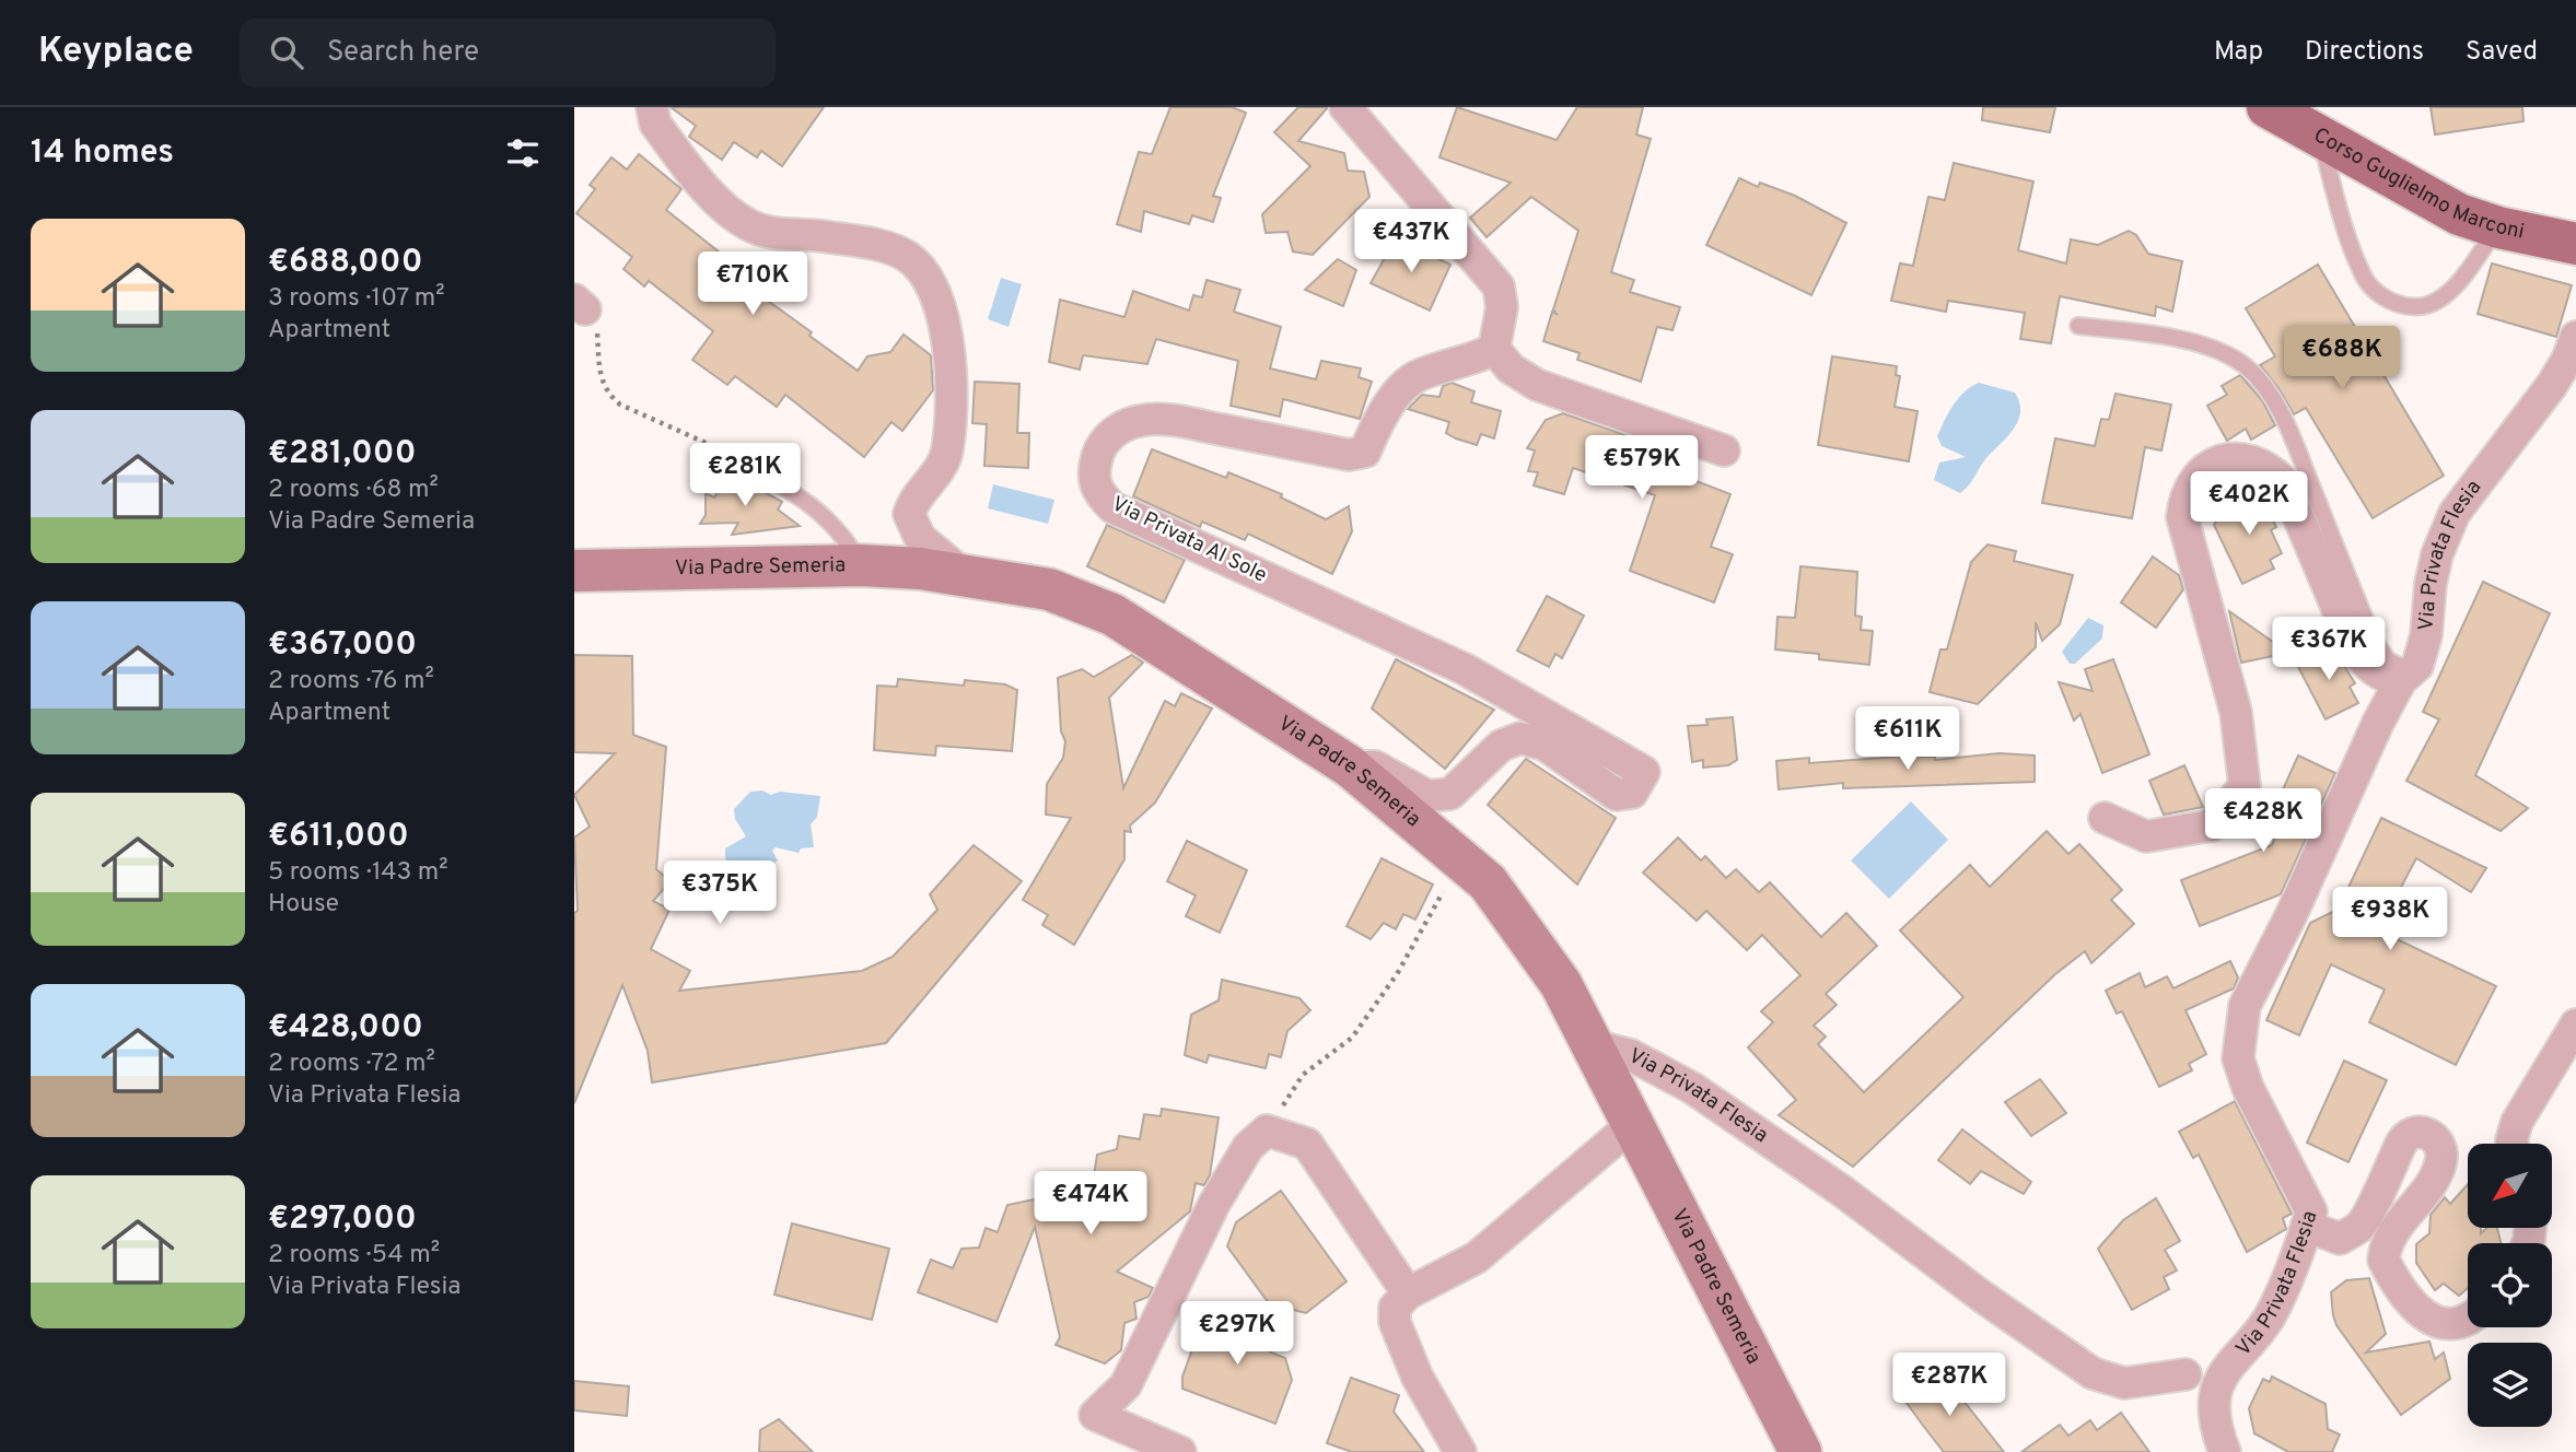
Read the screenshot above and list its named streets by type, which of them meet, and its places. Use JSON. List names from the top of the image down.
{
  "streets": {
    "main road": ["Corso Guglielmo Marconi", "Via Padre Semeria"],
    "street": ["Via Privata Al Sole", "Via Privata Flesia"]
  },
  "crossings": [
    ["Via Privata Al Sole", "Via Padre Semeria"],
    ["Via Privata Flesia", "Via Padre Semeria"]
  ],
  "north": "bottom left",
  "page": {
    "header": "Keyplace",
    "search": "Search here",
    "nav": ["Map", "Directions", "Saved"],
    "heading": "14 homes",
    "list": [
      {
        "name": "€688,000",
        "note": "3 rooms · 107 m² · Apartment"
      },
      {
        "name": "€281,000",
        "note": "2 rooms · 68 m² · Via Padre Semeria"
      },
      {
        "name": "€367,000",
        "note": "2 rooms · 76 m² · Apartment"
      },
      {
        "name": "€611,000",
        "note": "5 rooms · 143 m² · House"
      },
      {
        "name": "€428,000",
        "note": "2 rooms · 72 m² · Via Privata Flesia"
      },
      {
        "name": "€297,000",
        "note": "2 rooms · 54 m² · Via Privata Flesia"
      }
    ],
    "price": [
      "€437K",
      "€710K",
      "€688K",
      "€579K",
      "€281K",
      "€402K",
      "€367K",
      "€611K",
      "€428K",
      "€375K",
      "€938K",
      "€474K",
      "€297K",
      "€287K"
    ]
  }
}
